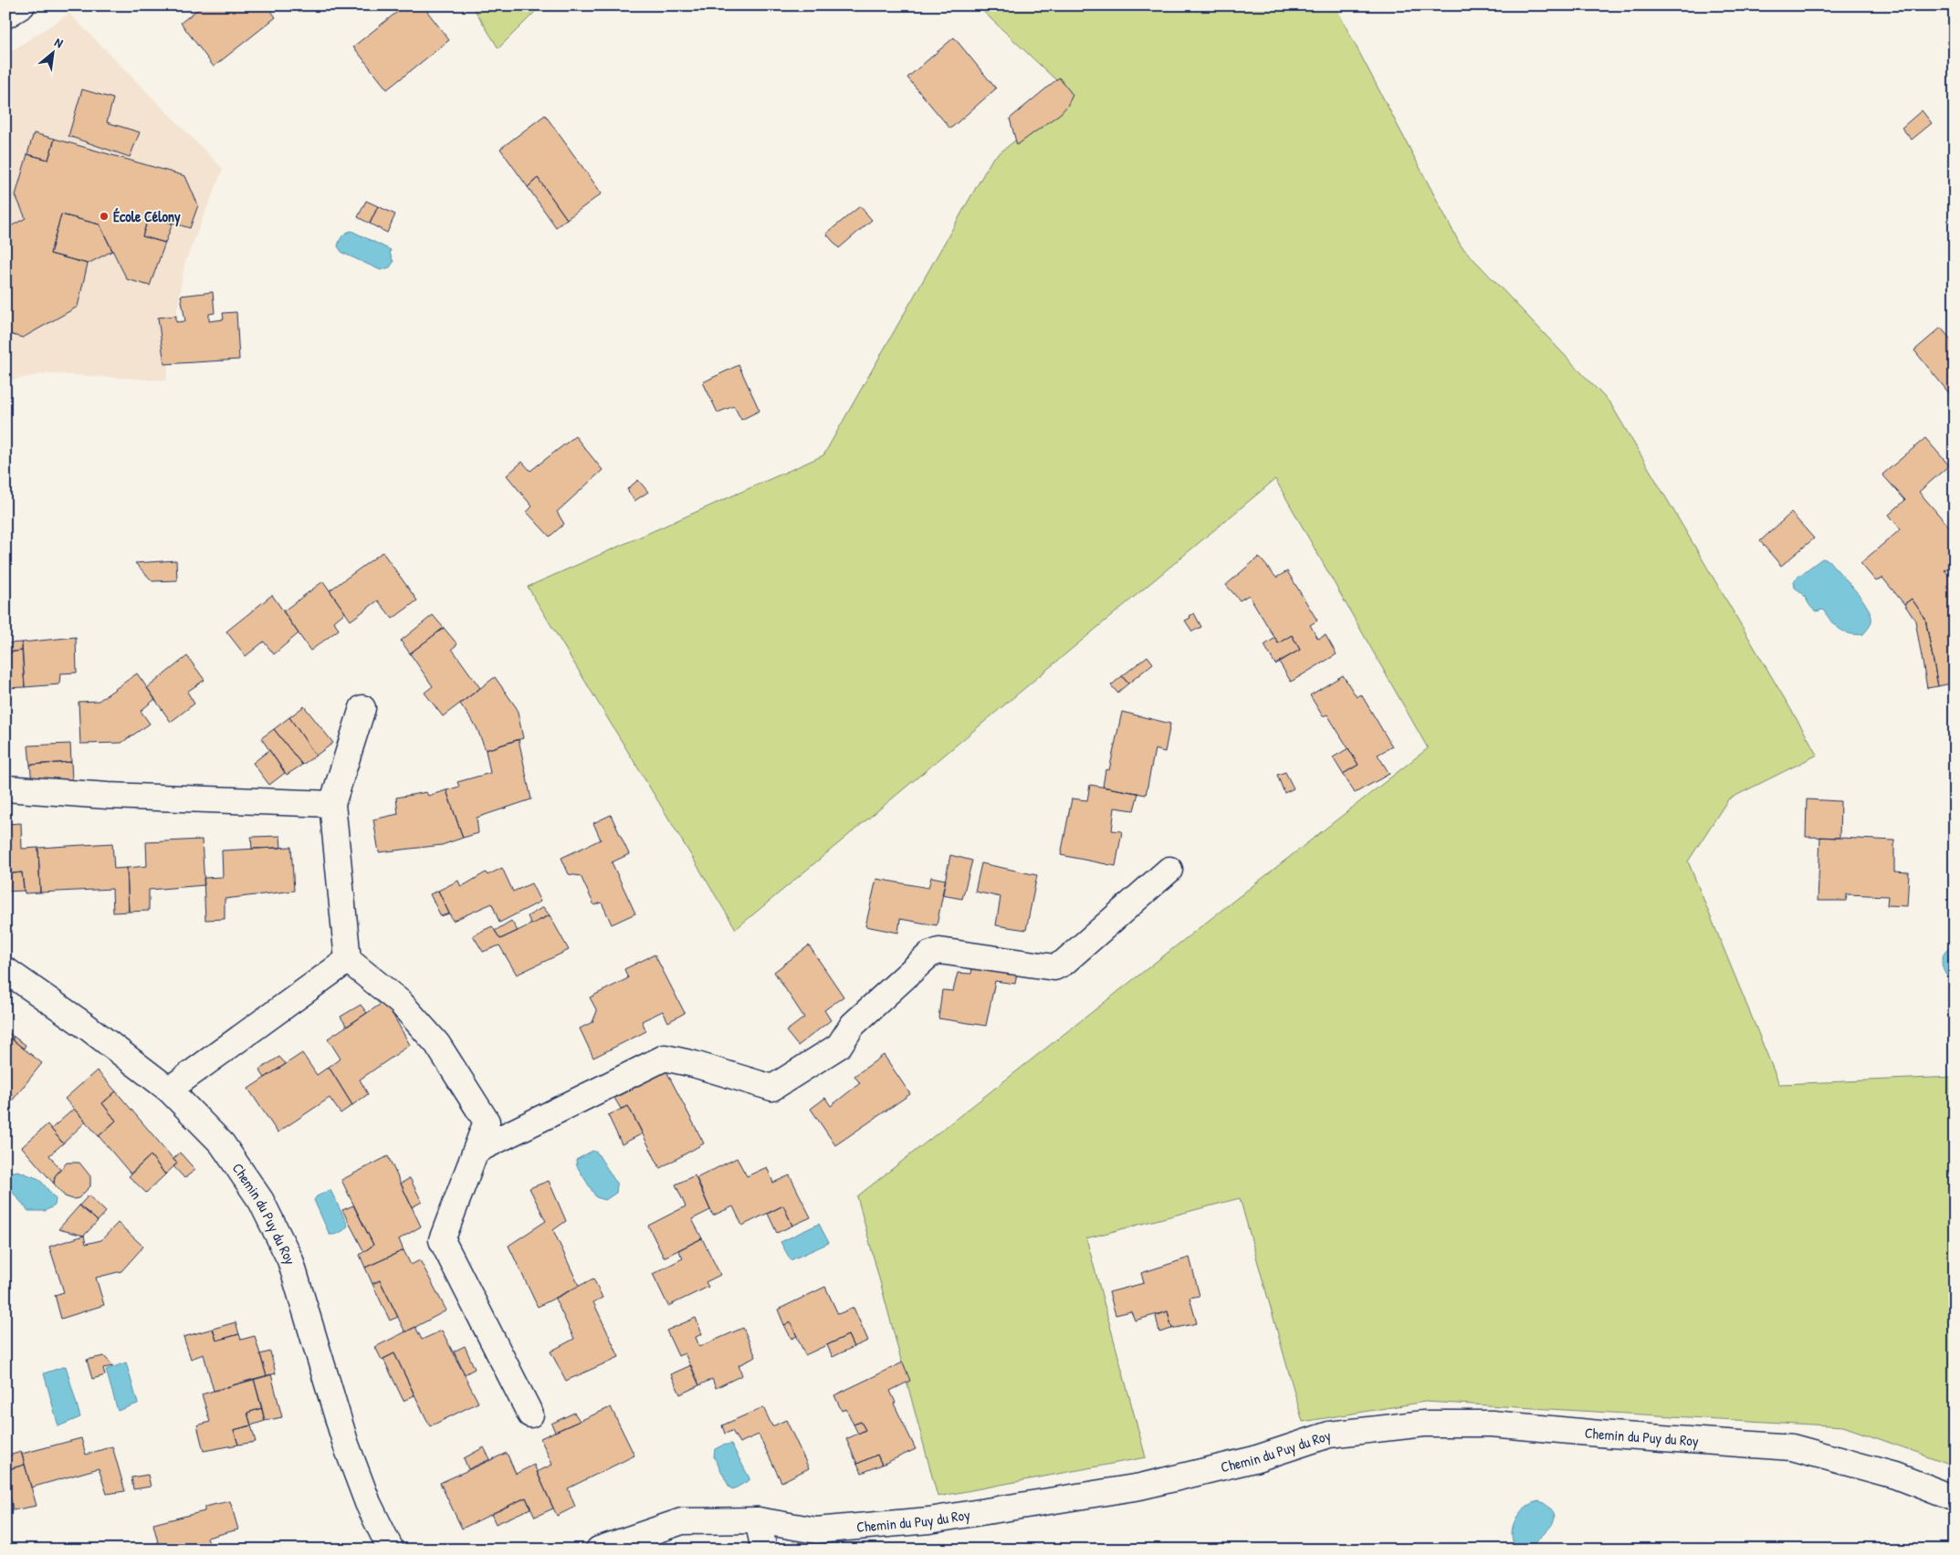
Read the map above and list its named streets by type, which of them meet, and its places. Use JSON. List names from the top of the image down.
{
  "streets": {
    "street": ["Chemin du Puy du Roy"]
  },
  "places": ["École Célony"],
  "north": "top right"
}
